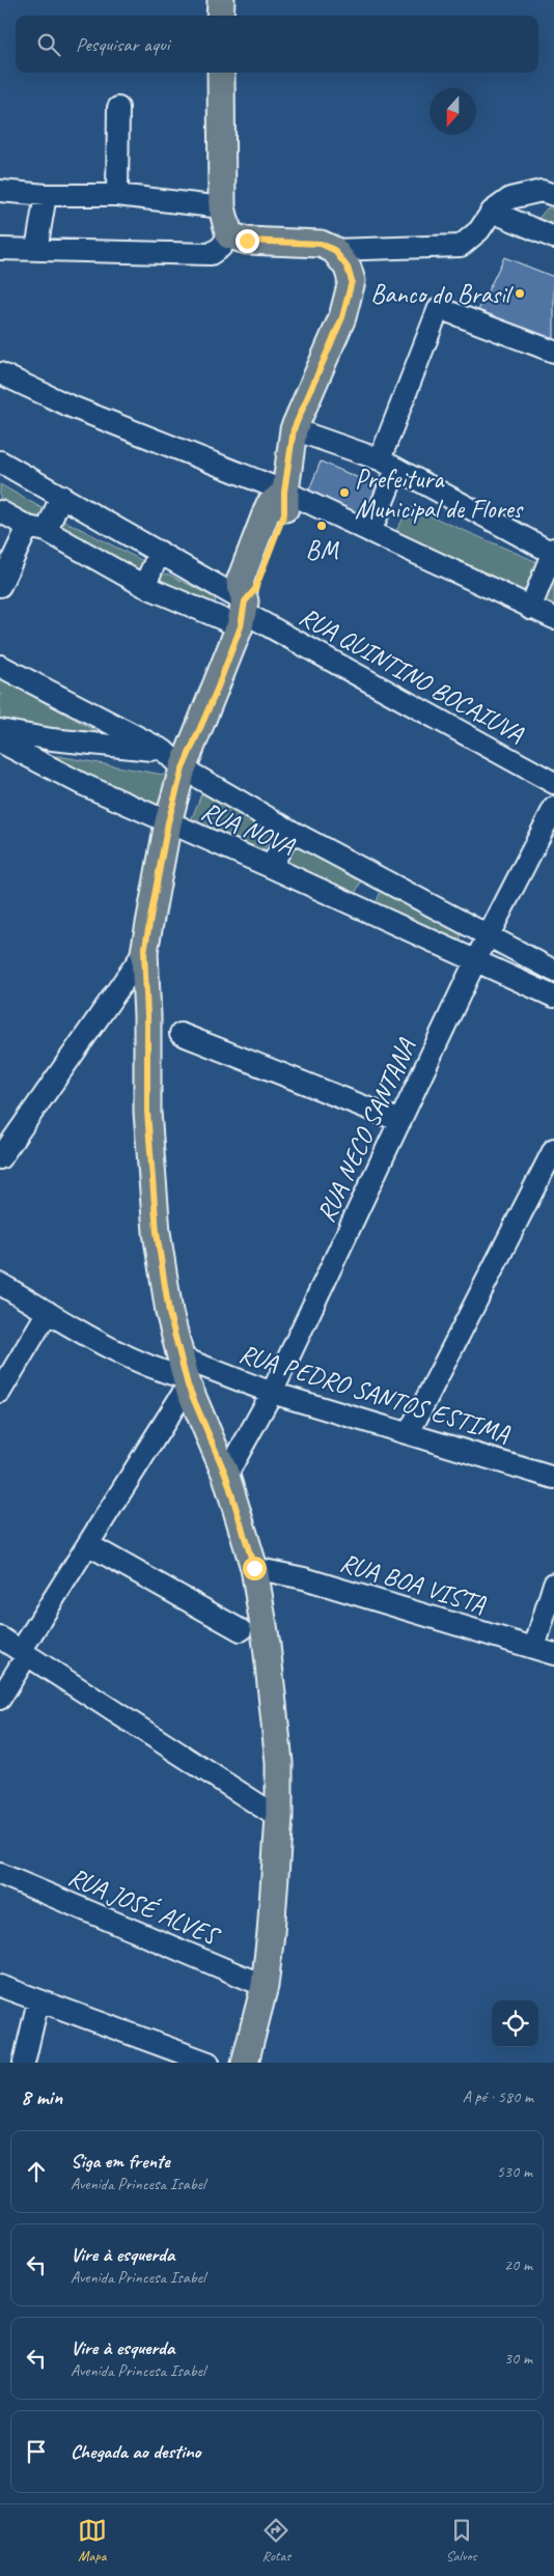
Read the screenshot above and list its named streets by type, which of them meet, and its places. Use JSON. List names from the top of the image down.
{
  "streets": {
    "street": [
      "RUA QUINTINO BOCAIUVA",
      "RUA NOVA",
      "RUA NECO SANTANA",
      "RUA PEDRO SANTOS ESTIMA",
      "RUA BOA VISTA",
      "RUA JOSÉ ALVES"
    ]
  },
  "crossings": [
    ["RUA NOVA", "RUA NECO SANTANA"],
    ["RUA NECO SANTANA", "RUA PEDRO SANTOS ESTIMA"]
  ],
  "places": ["Banco do Brasil", "Prefeitura Municipal de Flores", "BM"],
  "north": "bottom",
  "page": {
    "search": "Pesquisar aqui",
    "heading": ["8 min", "A pé · 580 m"],
    "list": [
      ["Siga em frente", "Avenida Princesa Isabel", "530 m"],
      ["Vire à esquerda", "Avenida Princesa Isabel", "20 m"],
      ["Vire à esquerda", "Avenida Princesa Isabel", "30 m"],
      "Chegada ao destino"
    ],
    "nav": ["Mapa", "Rotas", "Salvos"]
  }
}
